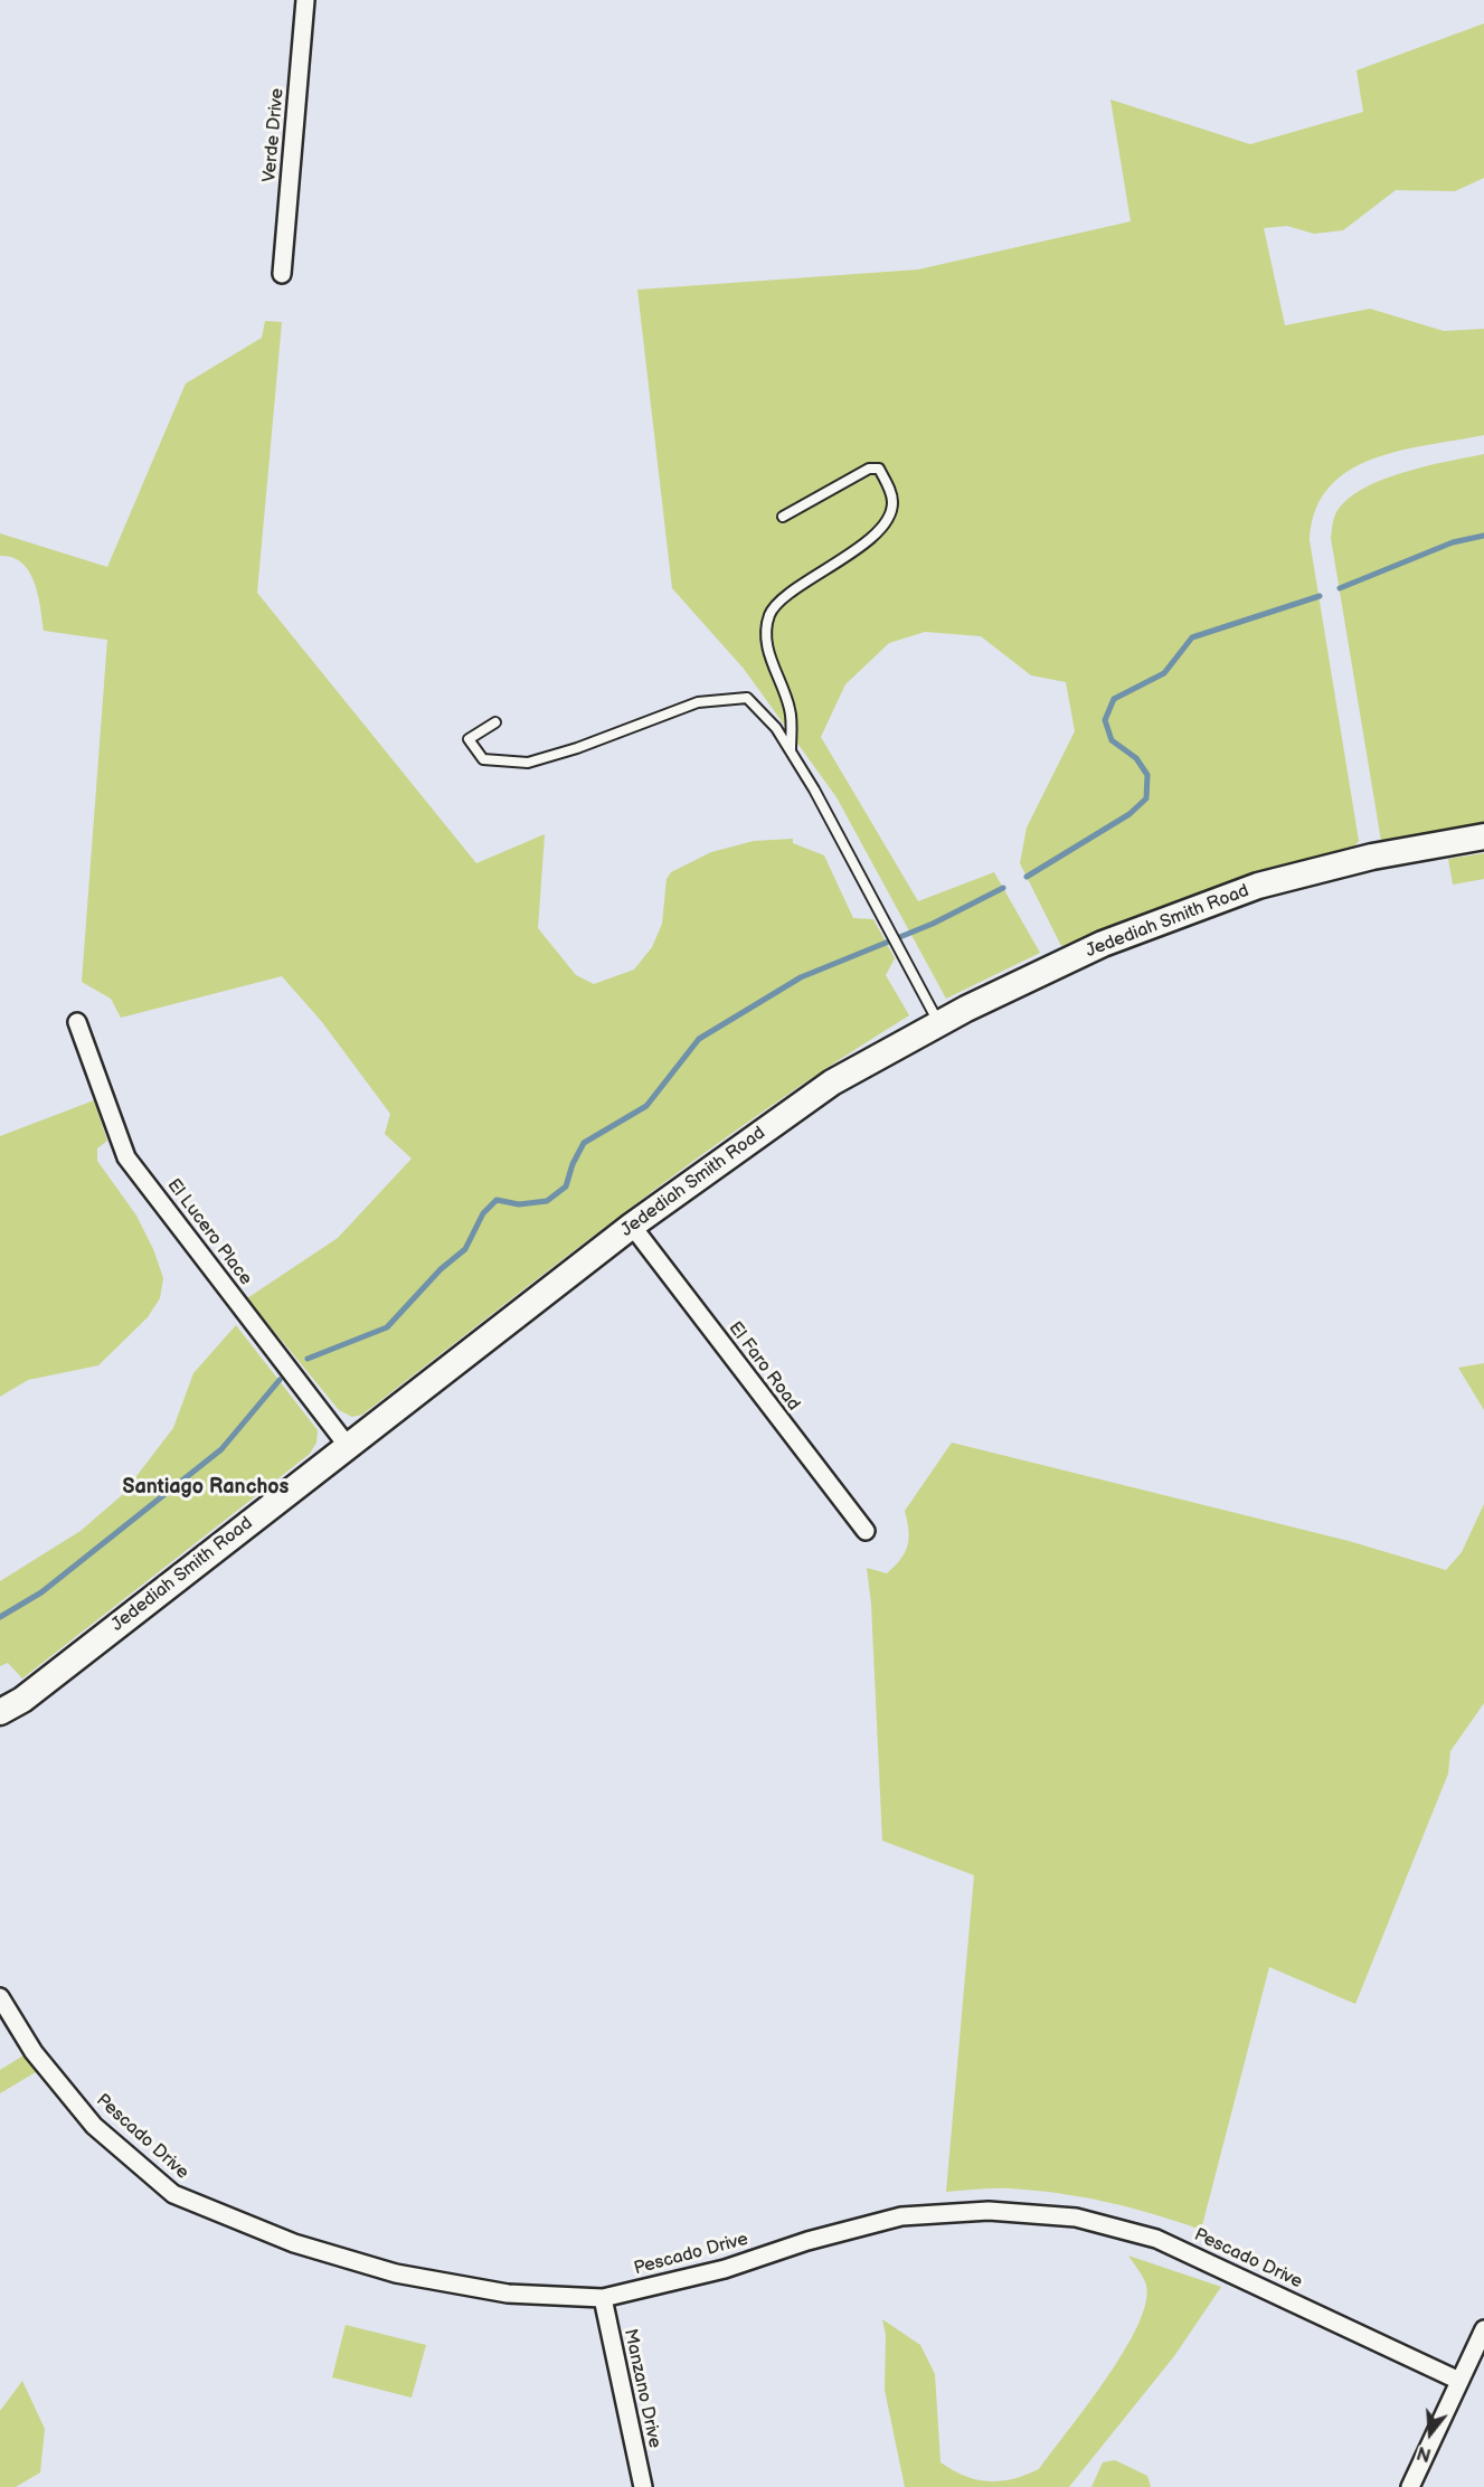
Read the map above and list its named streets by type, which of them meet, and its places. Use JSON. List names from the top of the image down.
{
  "streets": {
    "street": [
      "Verde Drive",
      "Jedediah Smith Road",
      "El Lucero Place",
      "El Faro Road",
      "Pescado Drive",
      "Manzano Drive"
    ]
  },
  "crossings": [
    ["Jedediah Smith Road", "El Lucero Place"],
    ["Jedediah Smith Road", "El Faro Road"],
    ["Pescado Drive", "Manzano Drive"]
  ],
  "districts": ["Santiago Ranchos"],
  "north": "bottom"
}
